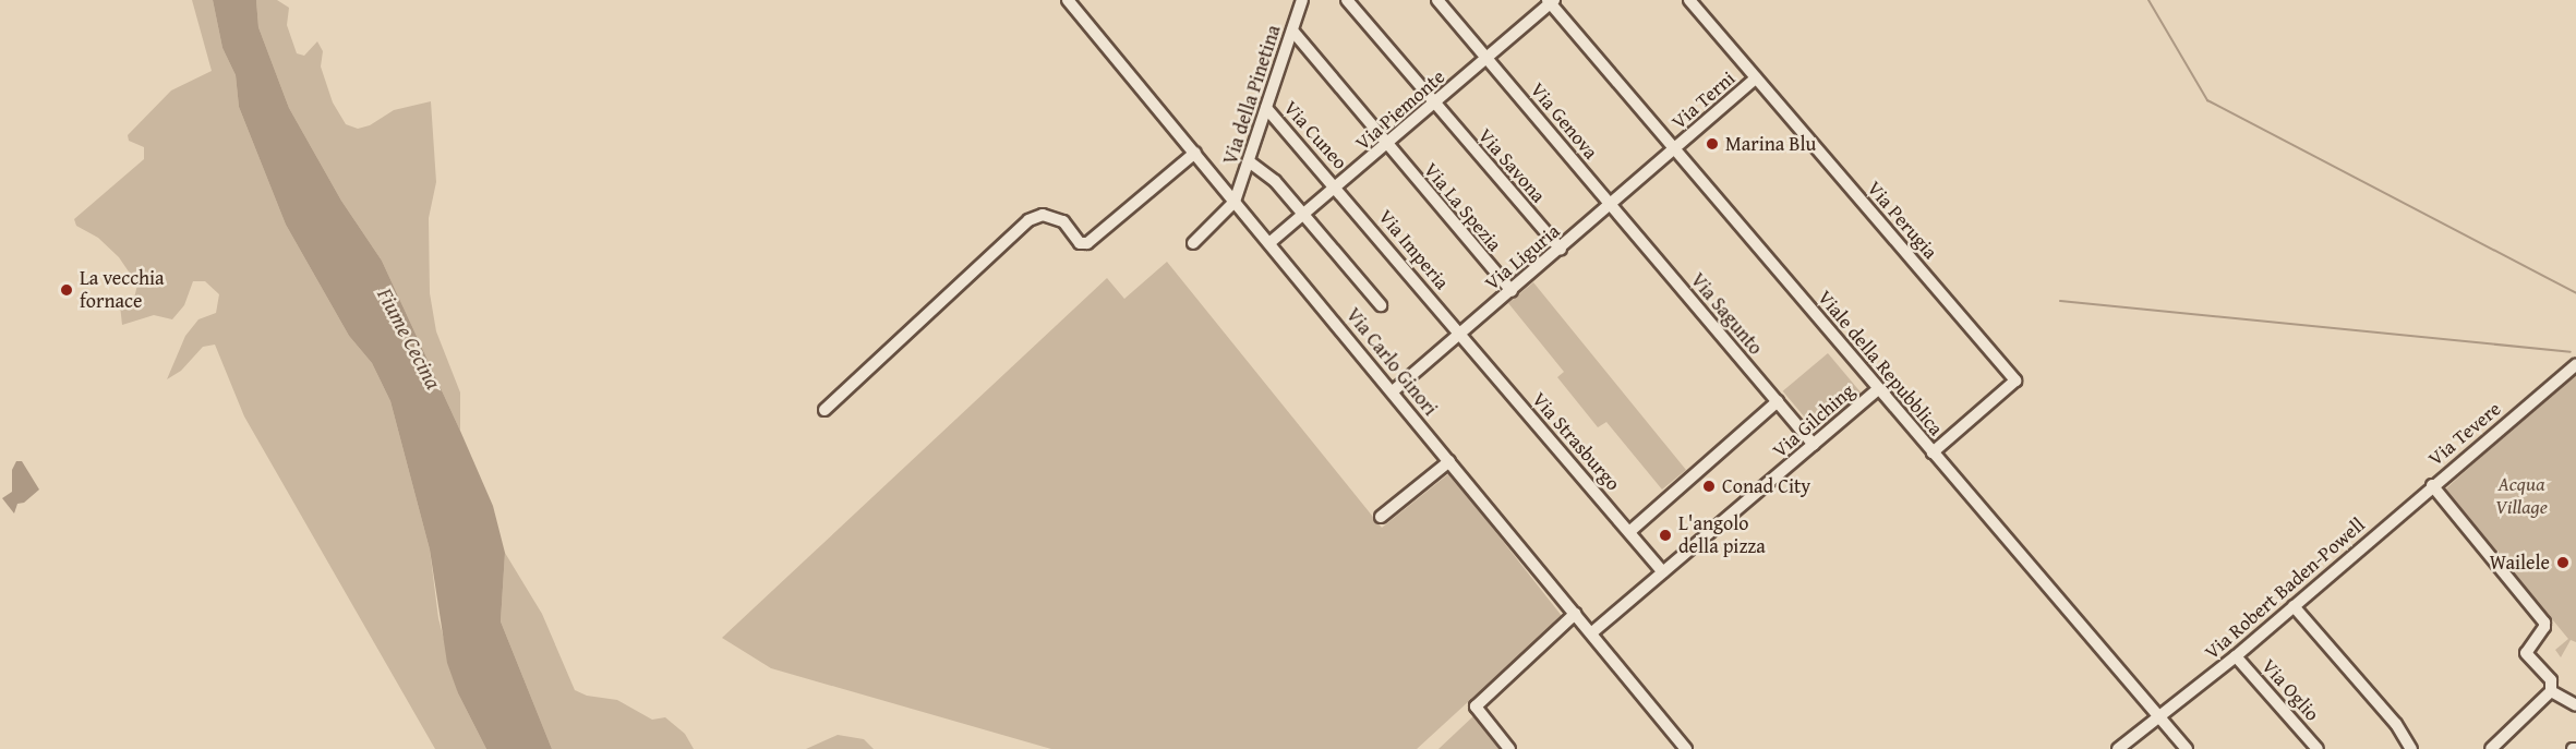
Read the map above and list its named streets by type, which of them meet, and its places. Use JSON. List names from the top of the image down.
{
  "streets": {
    "street": [
      "Via della Pinetina",
      "Via Terni",
      "Via Piemonte",
      "Via Genova",
      "Via Cuneo",
      "Via Savona",
      "Via La Spezia",
      "Via Perugia",
      "Via Imperia",
      "Via Liguria",
      "Via Sagunto",
      "Via Carlo Ginori",
      "Viale della Repubblica",
      "Via Gilching",
      "Via Tevere",
      "Via Strasburgo",
      "Via Robert Baden-Powell",
      "Via Oglio"
    ]
  },
  "crossings": [
    ["Via della Pinetina", "Via Cuneo"],
    ["Via della Pinetina", "Via La Spezia"],
    ["Via della Pinetina", "Via Carlo Ginori"],
    ["Via Terni", "Via Perugia"],
    ["Via Terni", "Via Liguria"],
    ["Via Terni", "Viale della Repubblica"],
    ["Via Piemonte", "Via Genova"],
    ["Via Piemonte", "Via Cuneo"],
    ["Via Piemonte", "Via Savona"],
    ["Via Piemonte", "Via La Spezia"],
    ["Via Piemonte", "Via Imperia"],
    ["Via Piemonte", "Via Carlo Ginori"],
    ["Via Piemonte", "Viale della Repubblica"],
    ["Via Genova", "Via Liguria"],
    ["Via Genova", "Via Sagunto"],
    ["Via Cuneo", "Via Imperia"],
    ["Via Savona", "Via Liguria"],
    ["Via La Spezia", "Via Liguria"],
    ["Via Perugia", "Viale della Repubblica"],
    ["Via Imperia", "Via Liguria"],
    ["Via Imperia", "Via Strasburgo"],
    ["Via Liguria", "Via Sagunto"],
    ["Via Liguria", "Via Carlo Ginori"],
    ["Via Liguria", "Viale della Repubblica"],
    ["Via Liguria", "Via Strasburgo"],
    ["Via Sagunto", "Via Gilching"],
    ["Via Carlo Ginori", "Via Gilching"],
    ["Viale della Repubblica", "Via Gilching"],
    ["Viale della Repubblica", "Via Robert Baden-Powell"],
    ["Via Gilching", "Via Strasburgo"],
    ["Via Tevere", "Via Robert Baden-Powell"],
    ["Via Robert Baden-Powell", "Via Oglio"]
  ],
  "water": ["Fiume Cecina"],
  "parks": ["Acqua Village"],
  "places": [
    "Marina Blu",
    "La vecchia fornace",
    "Conad City",
    "L'angolo della pizza",
    "Wailele"
  ]
}
